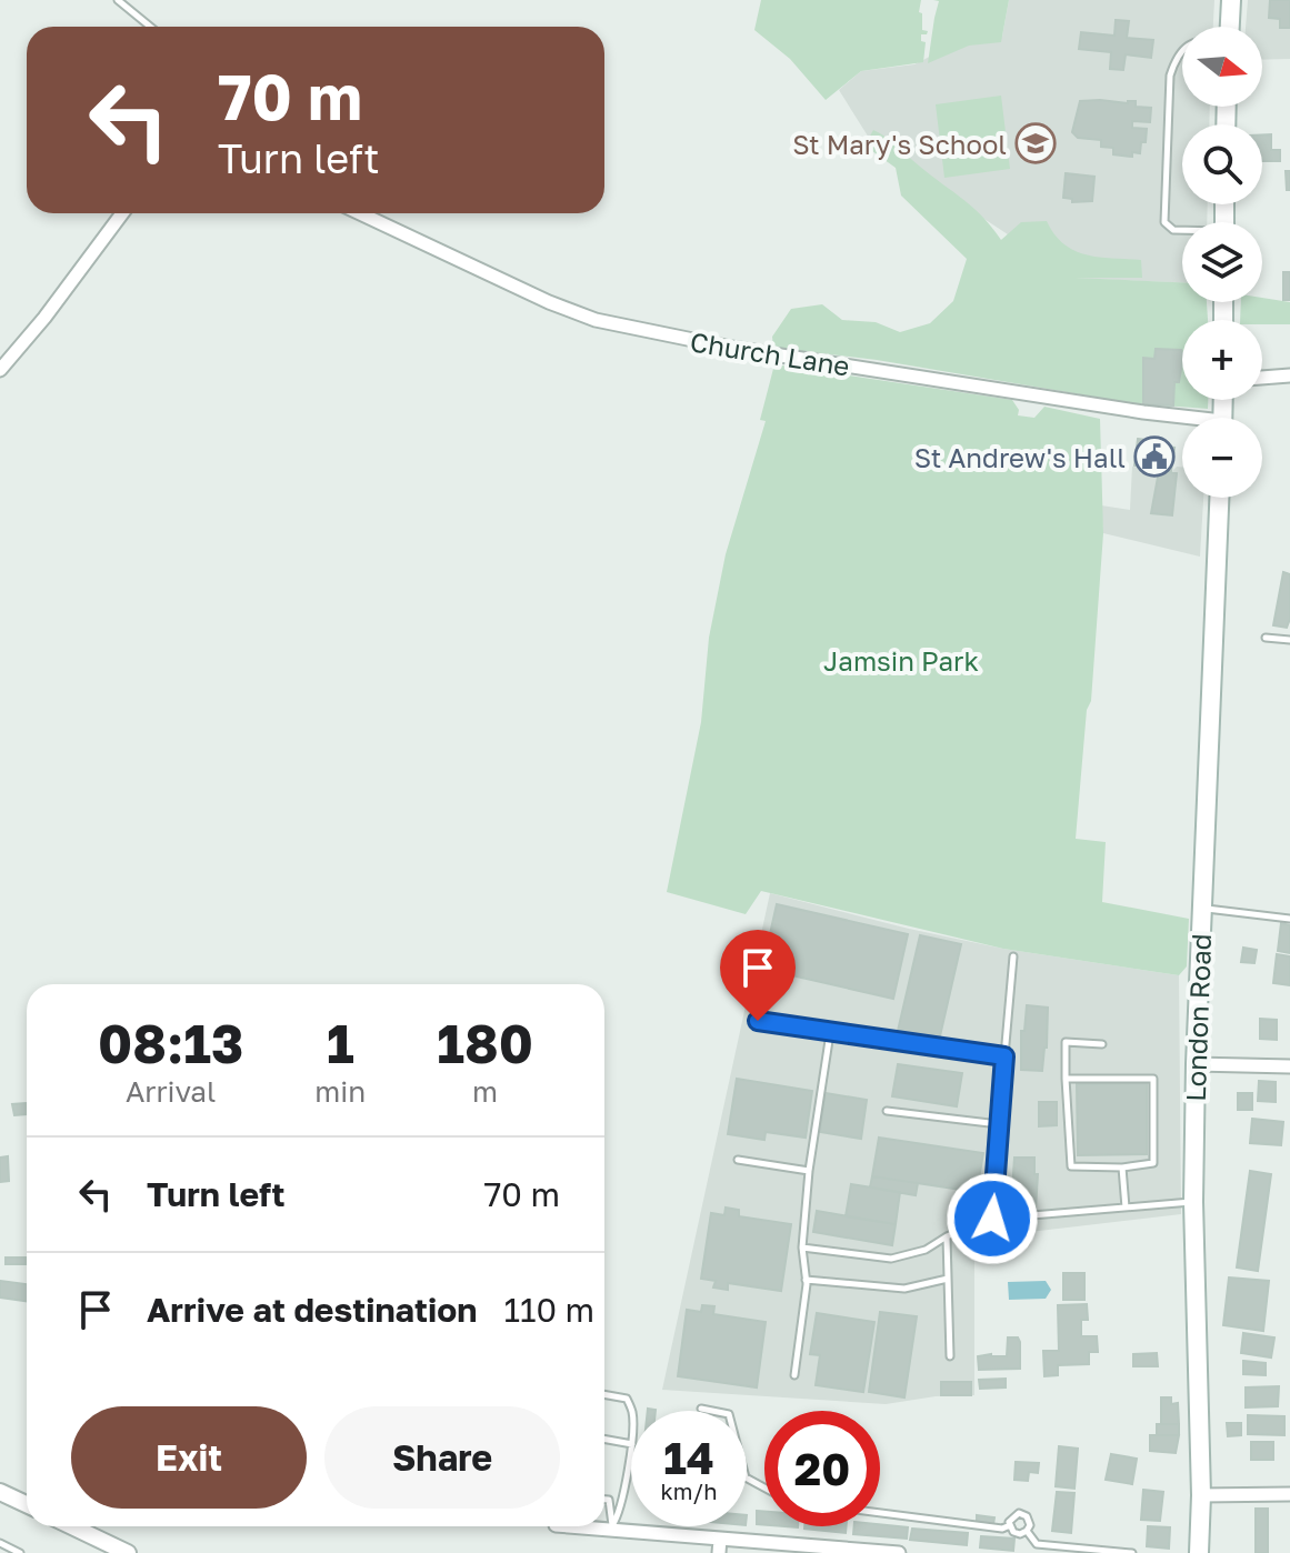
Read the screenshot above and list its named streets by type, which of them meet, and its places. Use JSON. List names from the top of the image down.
{
  "streets": {
    "main road": ["London Road"],
    "street": ["Church Lane"]
  },
  "parks": ["Jamsin Park"],
  "places": {
    "school or university": ["St Mary's School"],
    "public building": ["St Andrew's Hall"]
  },
  "north": "right",
  "page": {
    "map_buttons": ["+", "−"],
    "turn": ["70 m", "Turn left"],
    "eta": [
      "08:13",
      "Arrival",
      "1",
      "min",
      "180",
      "m"
    ],
    "list": [
      {
        "name": "Turn left",
        "value": "70 m"
      },
      {
        "name": "Arrive at destination",
        "value": "110 m"
      }
    ],
    "buttons": ["Exit", "Share"],
    "speed": "14 km/h",
    "limit": "20"
  }
}
